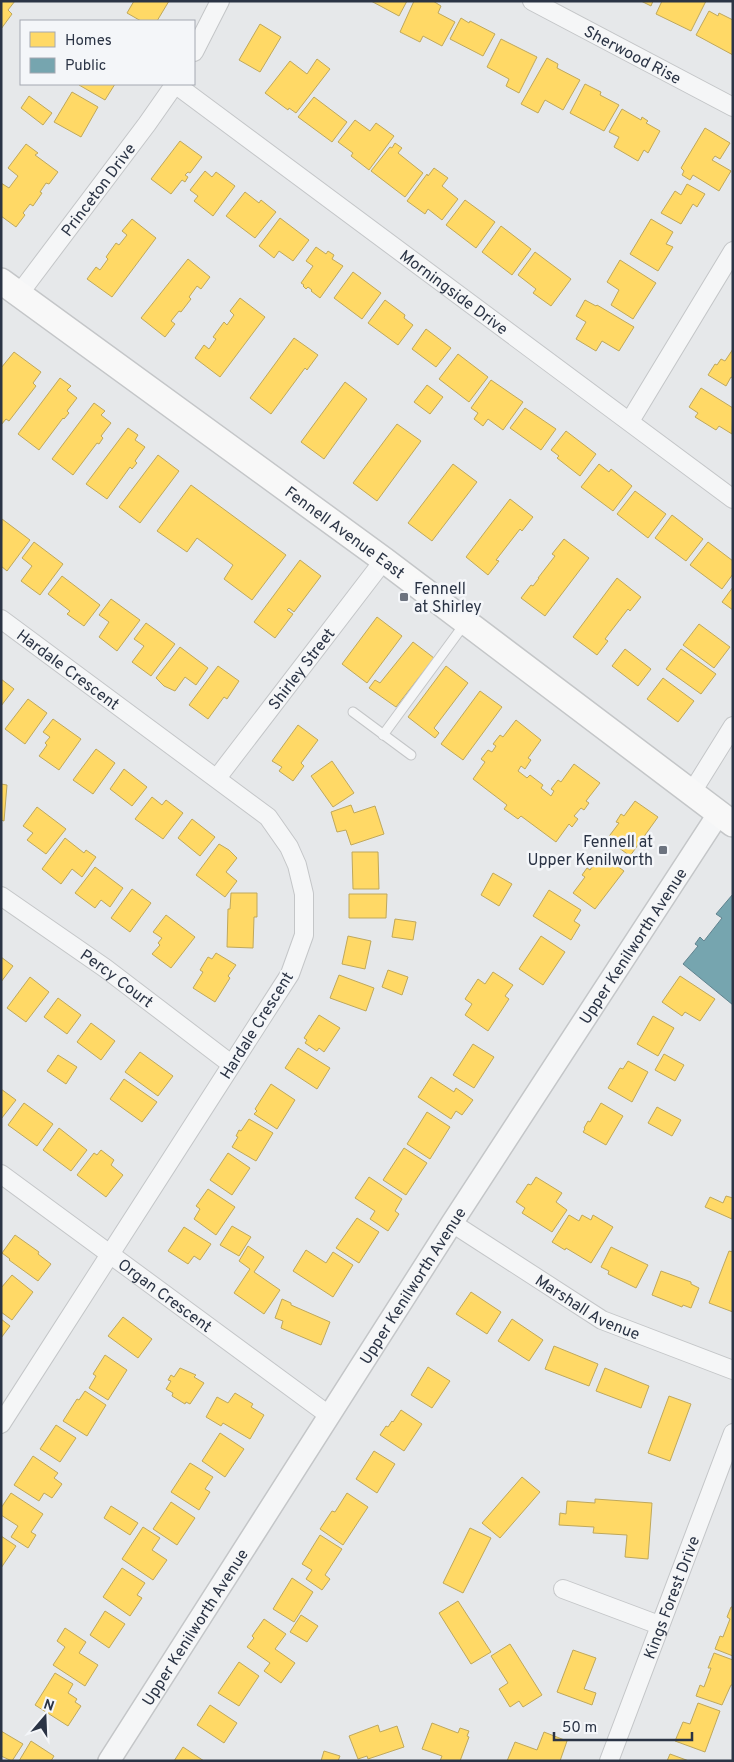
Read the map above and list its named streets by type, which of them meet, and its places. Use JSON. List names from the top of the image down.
{
  "streets": {
    "main road": ["Fennell Avenue East"],
    "street": [
      "Sherwood Rise",
      "Princeton Drive",
      "Morningside Drive",
      "Hardale Crescent",
      "Shirley Street",
      "Upper Kenilworth Avenue",
      "Percy Court",
      "Organ Crescent",
      "Marshall Avenue",
      "Kings Forest Drive"
    ]
  },
  "crossings": [
    ["Princeton Drive", "Fennell Avenue East"],
    ["Fennell Avenue East", "Shirley Street"],
    ["Fennell Avenue East", "Upper Kenilworth Avenue"],
    ["Hardale Crescent", "Shirley Street"],
    ["Hardale Crescent", "Percy Court"],
    ["Hardale Crescent", "Organ Crescent"],
    ["Upper Kenilworth Avenue", "Organ Crescent"],
    ["Upper Kenilworth Avenue", "Marshall Avenue"]
  ],
  "places": {
    "transit": ["Fennell at Shirley", "Fennell at Upper Kenilworth"]
  },
  "legend": ["Homes", "Public"],
  "scale_bar": "50 m",
  "north": "top"
}
